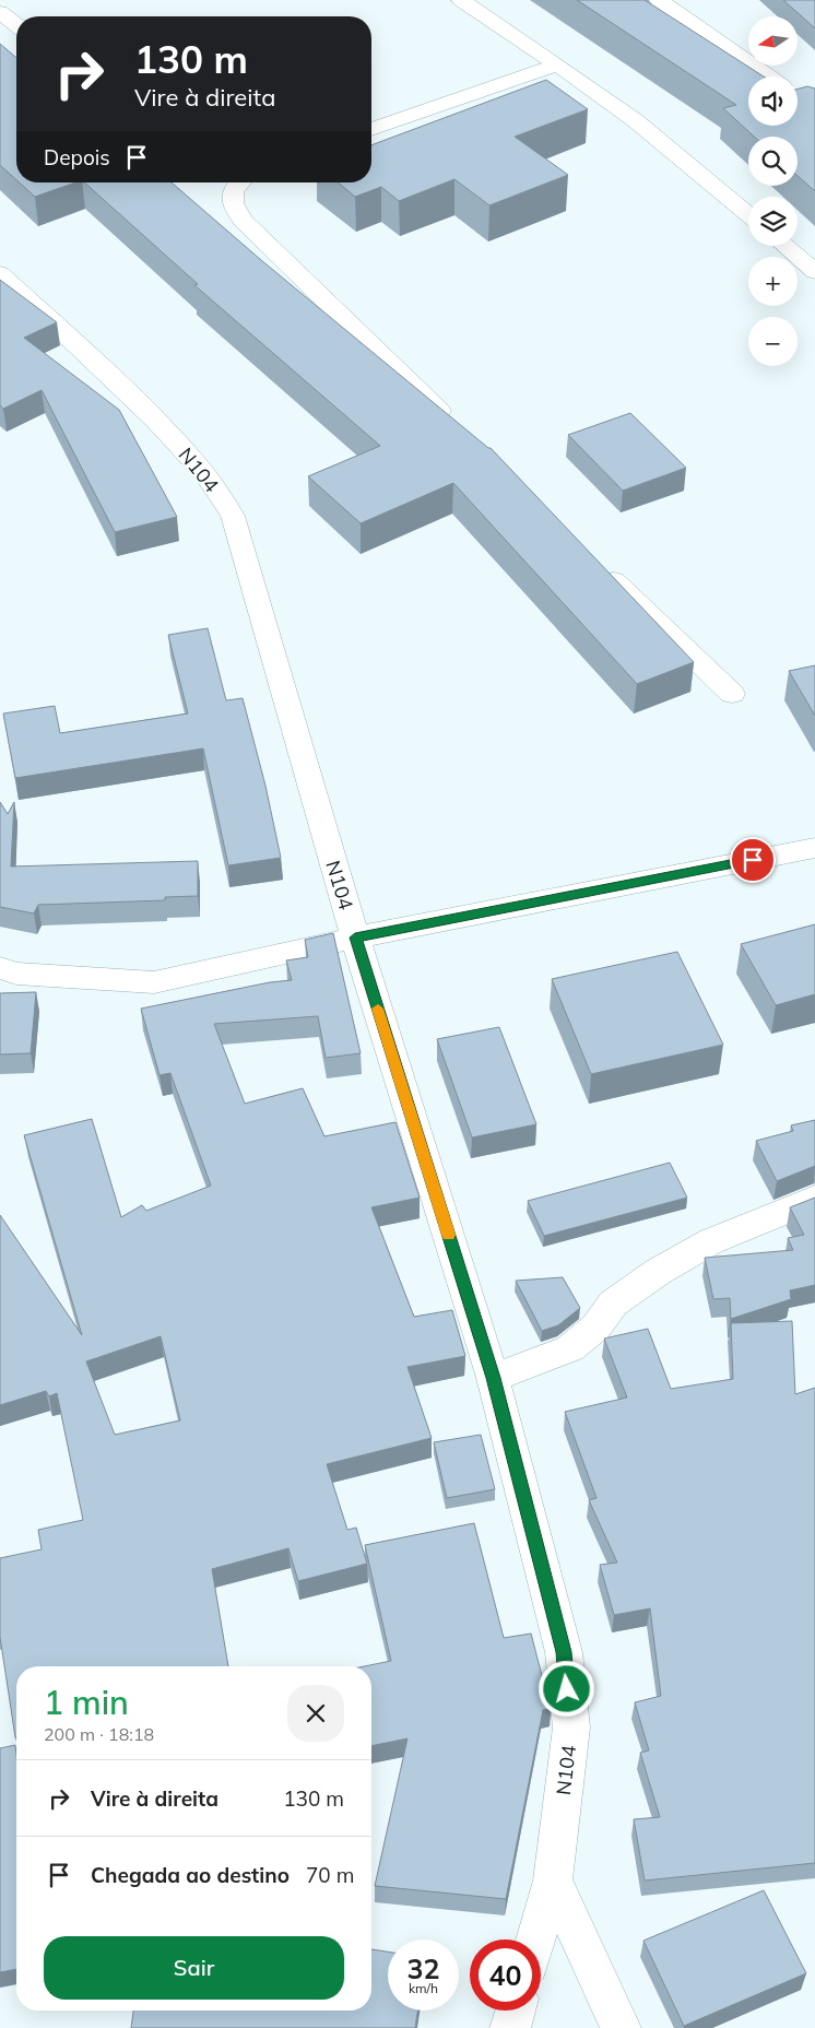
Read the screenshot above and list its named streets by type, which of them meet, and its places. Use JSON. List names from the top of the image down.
{
  "streets": {
    "street": ["N104"]
  },
  "north": "left",
  "page": {
    "map_buttons": ["+", "−"],
    "turn": ["130 m", "Vire à direita"],
    "then": "Depois",
    "heading": ["1 min", "200 m · 18:18"],
    "list": [
      {
        "name": "Vire à direita",
        "value": "130 m"
      },
      {
        "name": "Chegada ao destino",
        "value": "70 m"
      }
    ],
    "buttons": "Sair",
    "speed": "32 km/h",
    "limit": "40"
  }
}
